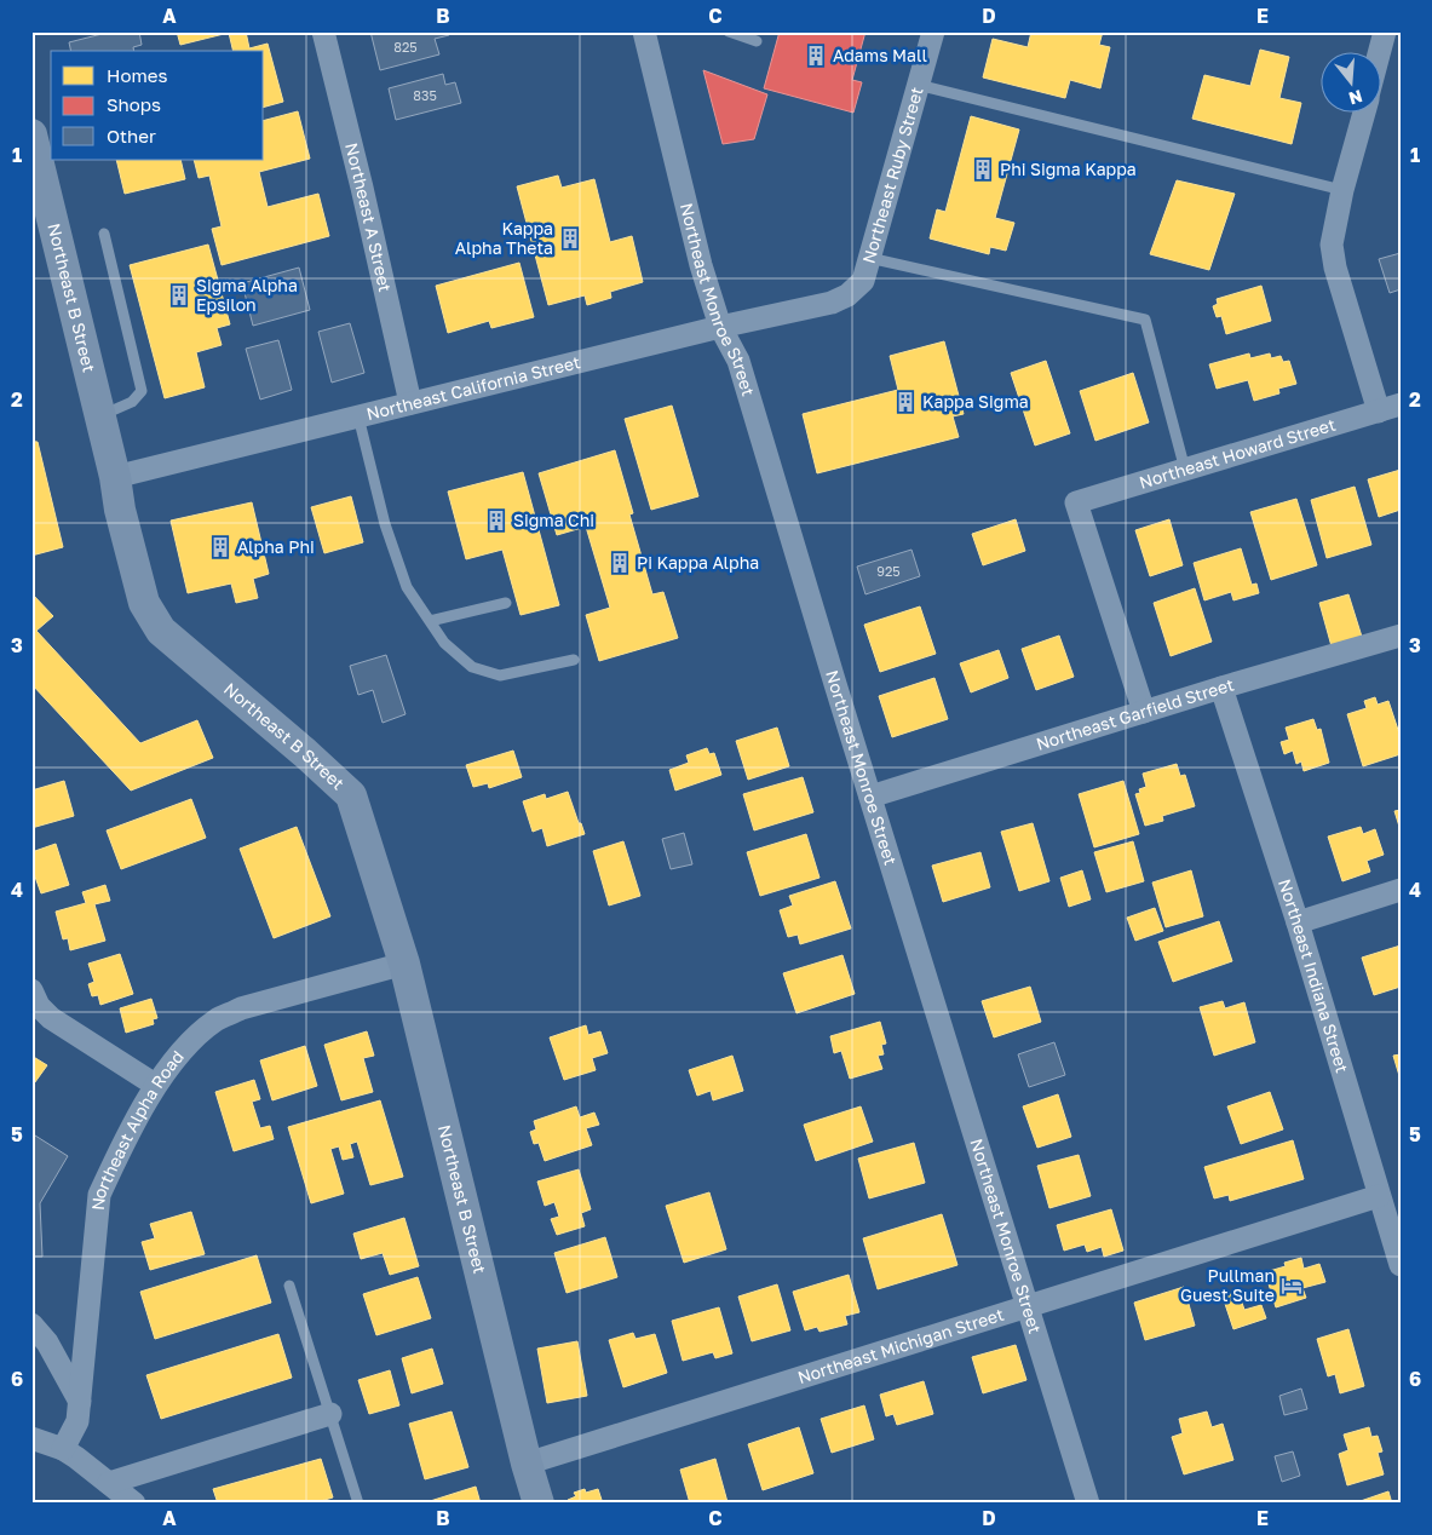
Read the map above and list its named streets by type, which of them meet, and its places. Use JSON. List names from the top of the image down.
{
  "streets": {
    "street": [
      "Northeast Ruby Street",
      "Northeast A Street",
      "Northeast B Street",
      "Northeast Monroe Street",
      "Northeast California Street",
      "Northeast Howard Street",
      "Northeast Garfield Street",
      "Northeast Indiana Street",
      "Northeast Alpha Road",
      "Northeast Michigan Street"
    ]
  },
  "crossings": [
    ["Northeast Ruby Street", "Northeast California Street"],
    ["Northeast A Street", "Northeast California Street"],
    ["Northeast B Street", "Northeast California Street"],
    ["Northeast B Street", "Northeast Alpha Road"],
    ["Northeast B Street", "Northeast Michigan Street"],
    ["Northeast Monroe Street", "Northeast California Street"],
    ["Northeast Monroe Street", "Northeast Garfield Street"],
    ["Northeast Monroe Street", "Northeast Michigan Street"],
    ["Northeast Howard Street", "Northeast Garfield Street"],
    ["Northeast Garfield Street", "Northeast Indiana Street"],
    ["Northeast Indiana Street", "Northeast Michigan Street"]
  ],
  "places": {
    "building": [
      "Adams Mall",
      "Phi Sigma Kappa",
      "Kappa Alpha Theta",
      "Sigma Alpha Epsilon",
      "Kappa Sigma",
      "Sigma Chi",
      "Alpha Phi",
      "Pi Kappa Alpha"
    ],
    "hotel": ["Pullman Guest Suite"]
  },
  "house_numbers": ["825", "835", "925"],
  "legend": ["Homes", "Shops", "Other"],
  "north": "bottom",
  "grid": {
    "columns": [
      "A",
      "B",
      "C",
      "D",
      "E"
    ],
    "rows": [
      "1",
      "2",
      "3",
      "4",
      "5",
      "6"
    ]
  }
}
